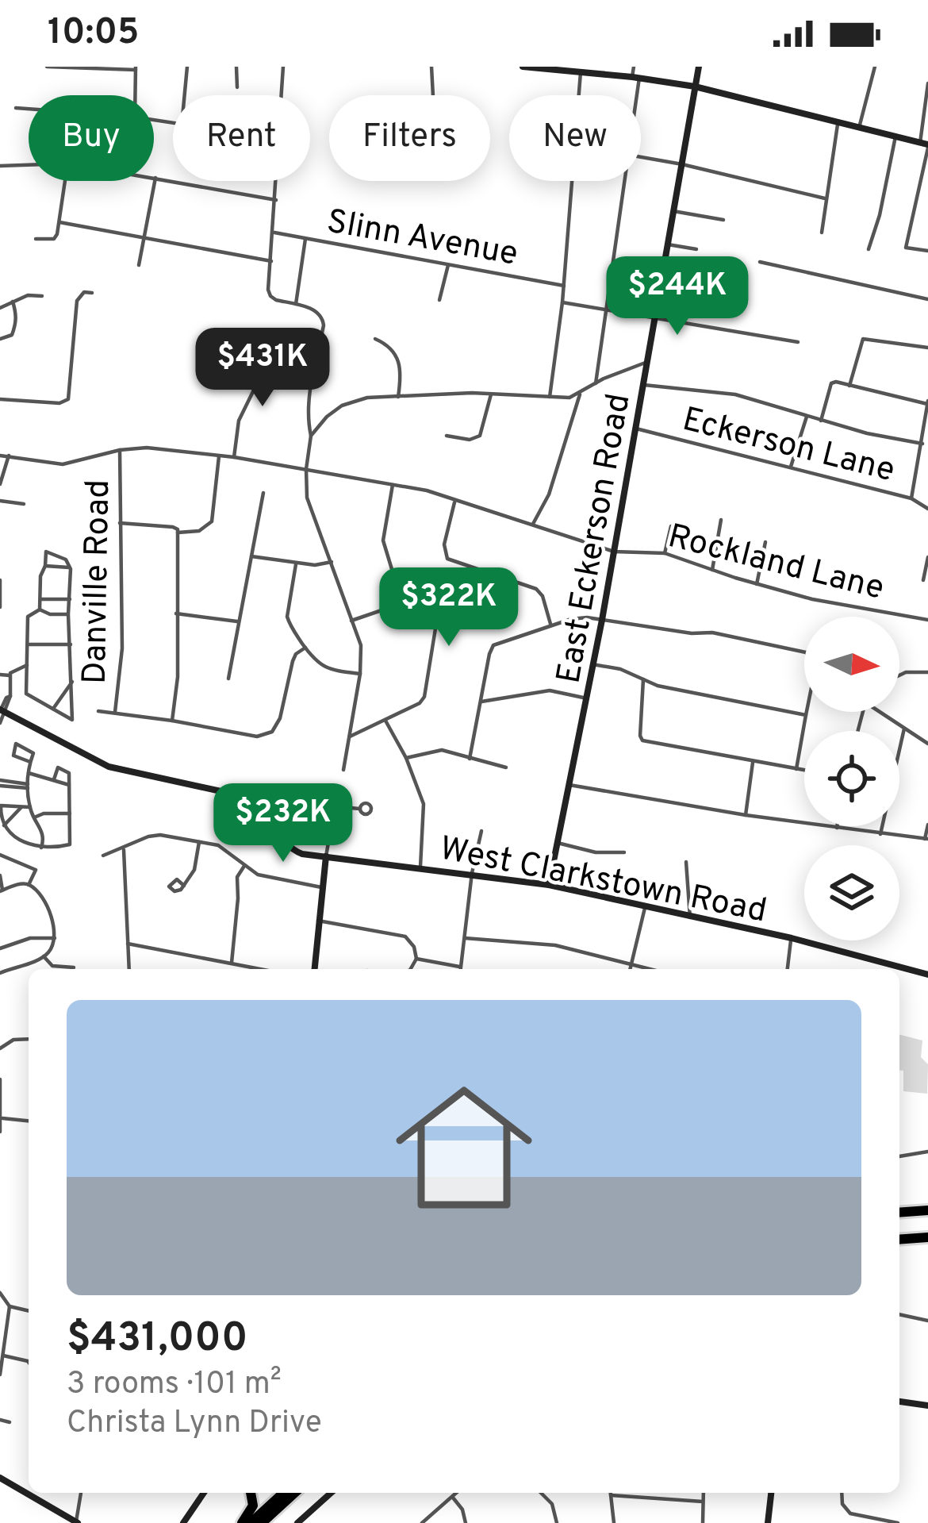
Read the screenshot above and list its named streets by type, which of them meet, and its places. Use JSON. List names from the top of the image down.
{
  "streets": {
    "street": [
      "Slinn Avenue",
      "Eckerson Lane",
      "East Eckerson Road",
      "Rockland Lane",
      "Danville Road",
      "West Clarkstown Road"
    ]
  },
  "crossings": [
    ["Eckerson Lane", "East Eckerson Road"],
    ["East Eckerson Road", "Rockland Lane"],
    ["East Eckerson Road", "West Clarkstown Road"],
    ["Rockland Lane", "Danville Road"]
  ],
  "north": "right",
  "page": {
    "status": "10:05",
    "chip": [
      "Buy",
      "Rent",
      "Filters",
      "New"
    ],
    "price": [
      "$244K",
      "$431K",
      "$322K",
      "$232K"
    ],
    "list": [
      {
        "name": "$431,000",
        "note": "3 rooms · 101 m² · Christa Lynn Drive"
      }
    ]
  }
}
